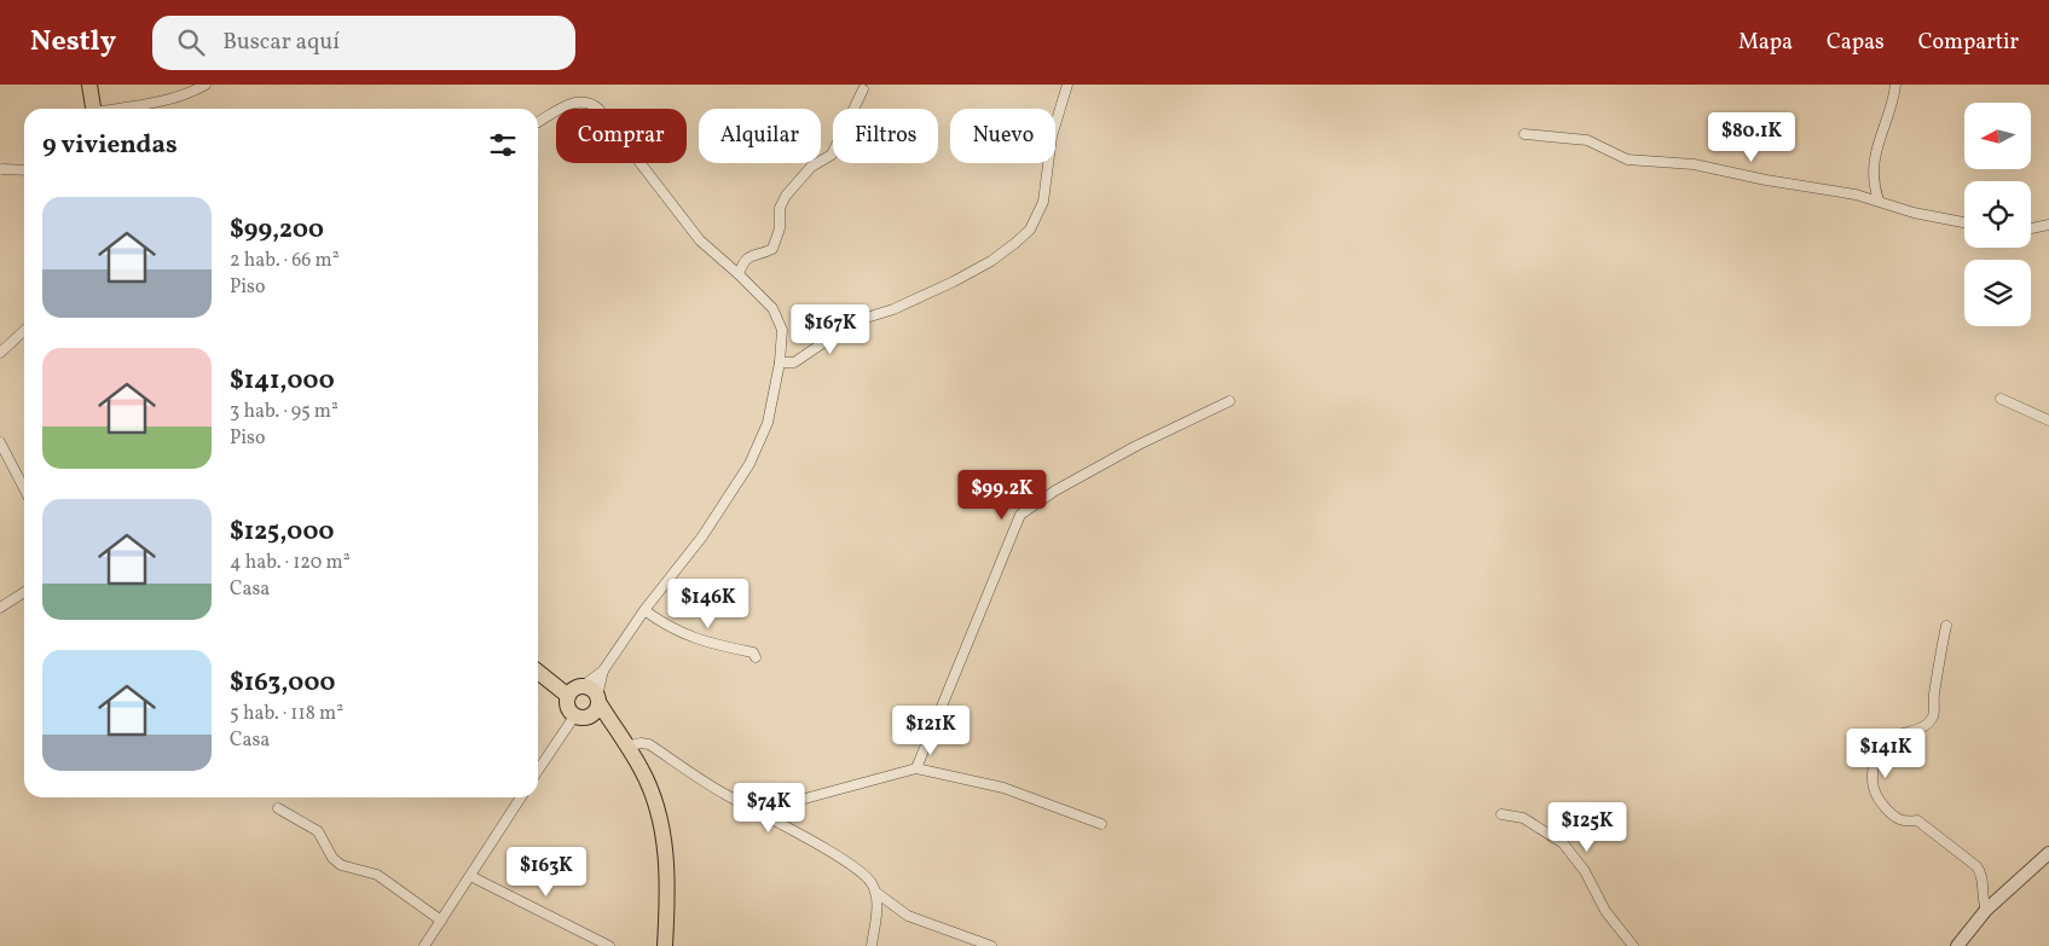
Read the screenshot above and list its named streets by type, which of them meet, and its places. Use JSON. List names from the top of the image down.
{
  "north": "left",
  "page": {
    "header": "Nestly",
    "search": "Buscar aquí",
    "nav": ["Mapa", "Capas", "Compartir"],
    "chip": [
      "Comprar",
      "Alquilar",
      "Filtros",
      "Nuevo"
    ],
    "heading": "9 viviendas",
    "price": [
      "$80.1K",
      "$167K",
      "$99.2K",
      "$146K",
      "$121K",
      "$141K",
      "$74K",
      "$125K",
      "$163K"
    ],
    "list": [
      {
        "name": "$99,200",
        "note": "2 hab. · 66 m² · Piso"
      },
      {
        "name": "$141,000",
        "note": "3 hab. · 95 m² · Piso"
      },
      {
        "name": "$125,000",
        "note": "4 hab. · 120 m² · Casa"
      },
      {
        "name": "$163,000",
        "note": "5 hab. · 118 m² · Casa"
      }
    ]
  }
}
